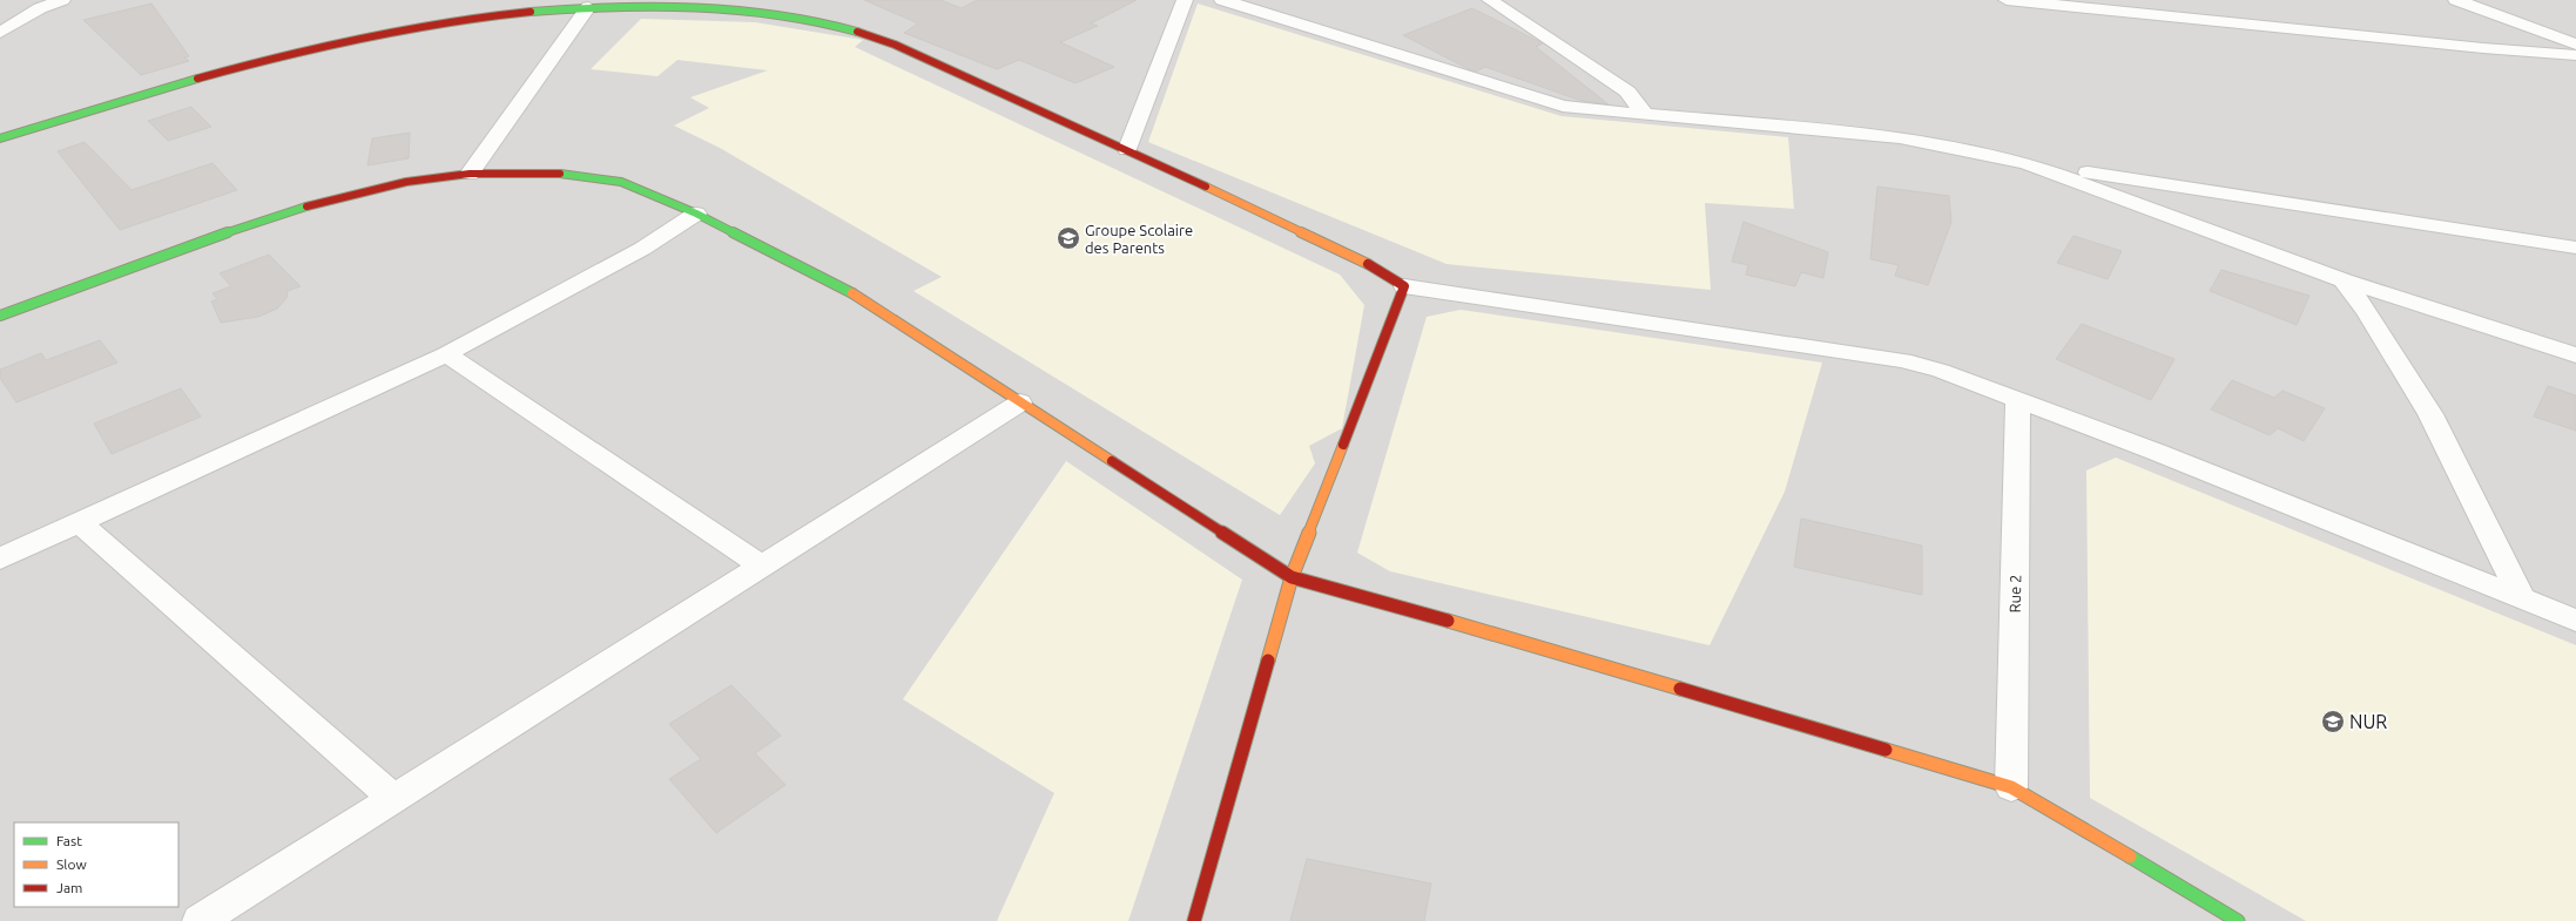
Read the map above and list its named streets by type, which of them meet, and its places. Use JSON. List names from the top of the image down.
{
  "streets": {
    "street": ["Rue 2"]
  },
  "places": {
    "school or university": ["Groupe Scolaire des Parents", "NUR"]
  },
  "legend": ["Fast", "Slow", "Jam"]
}
